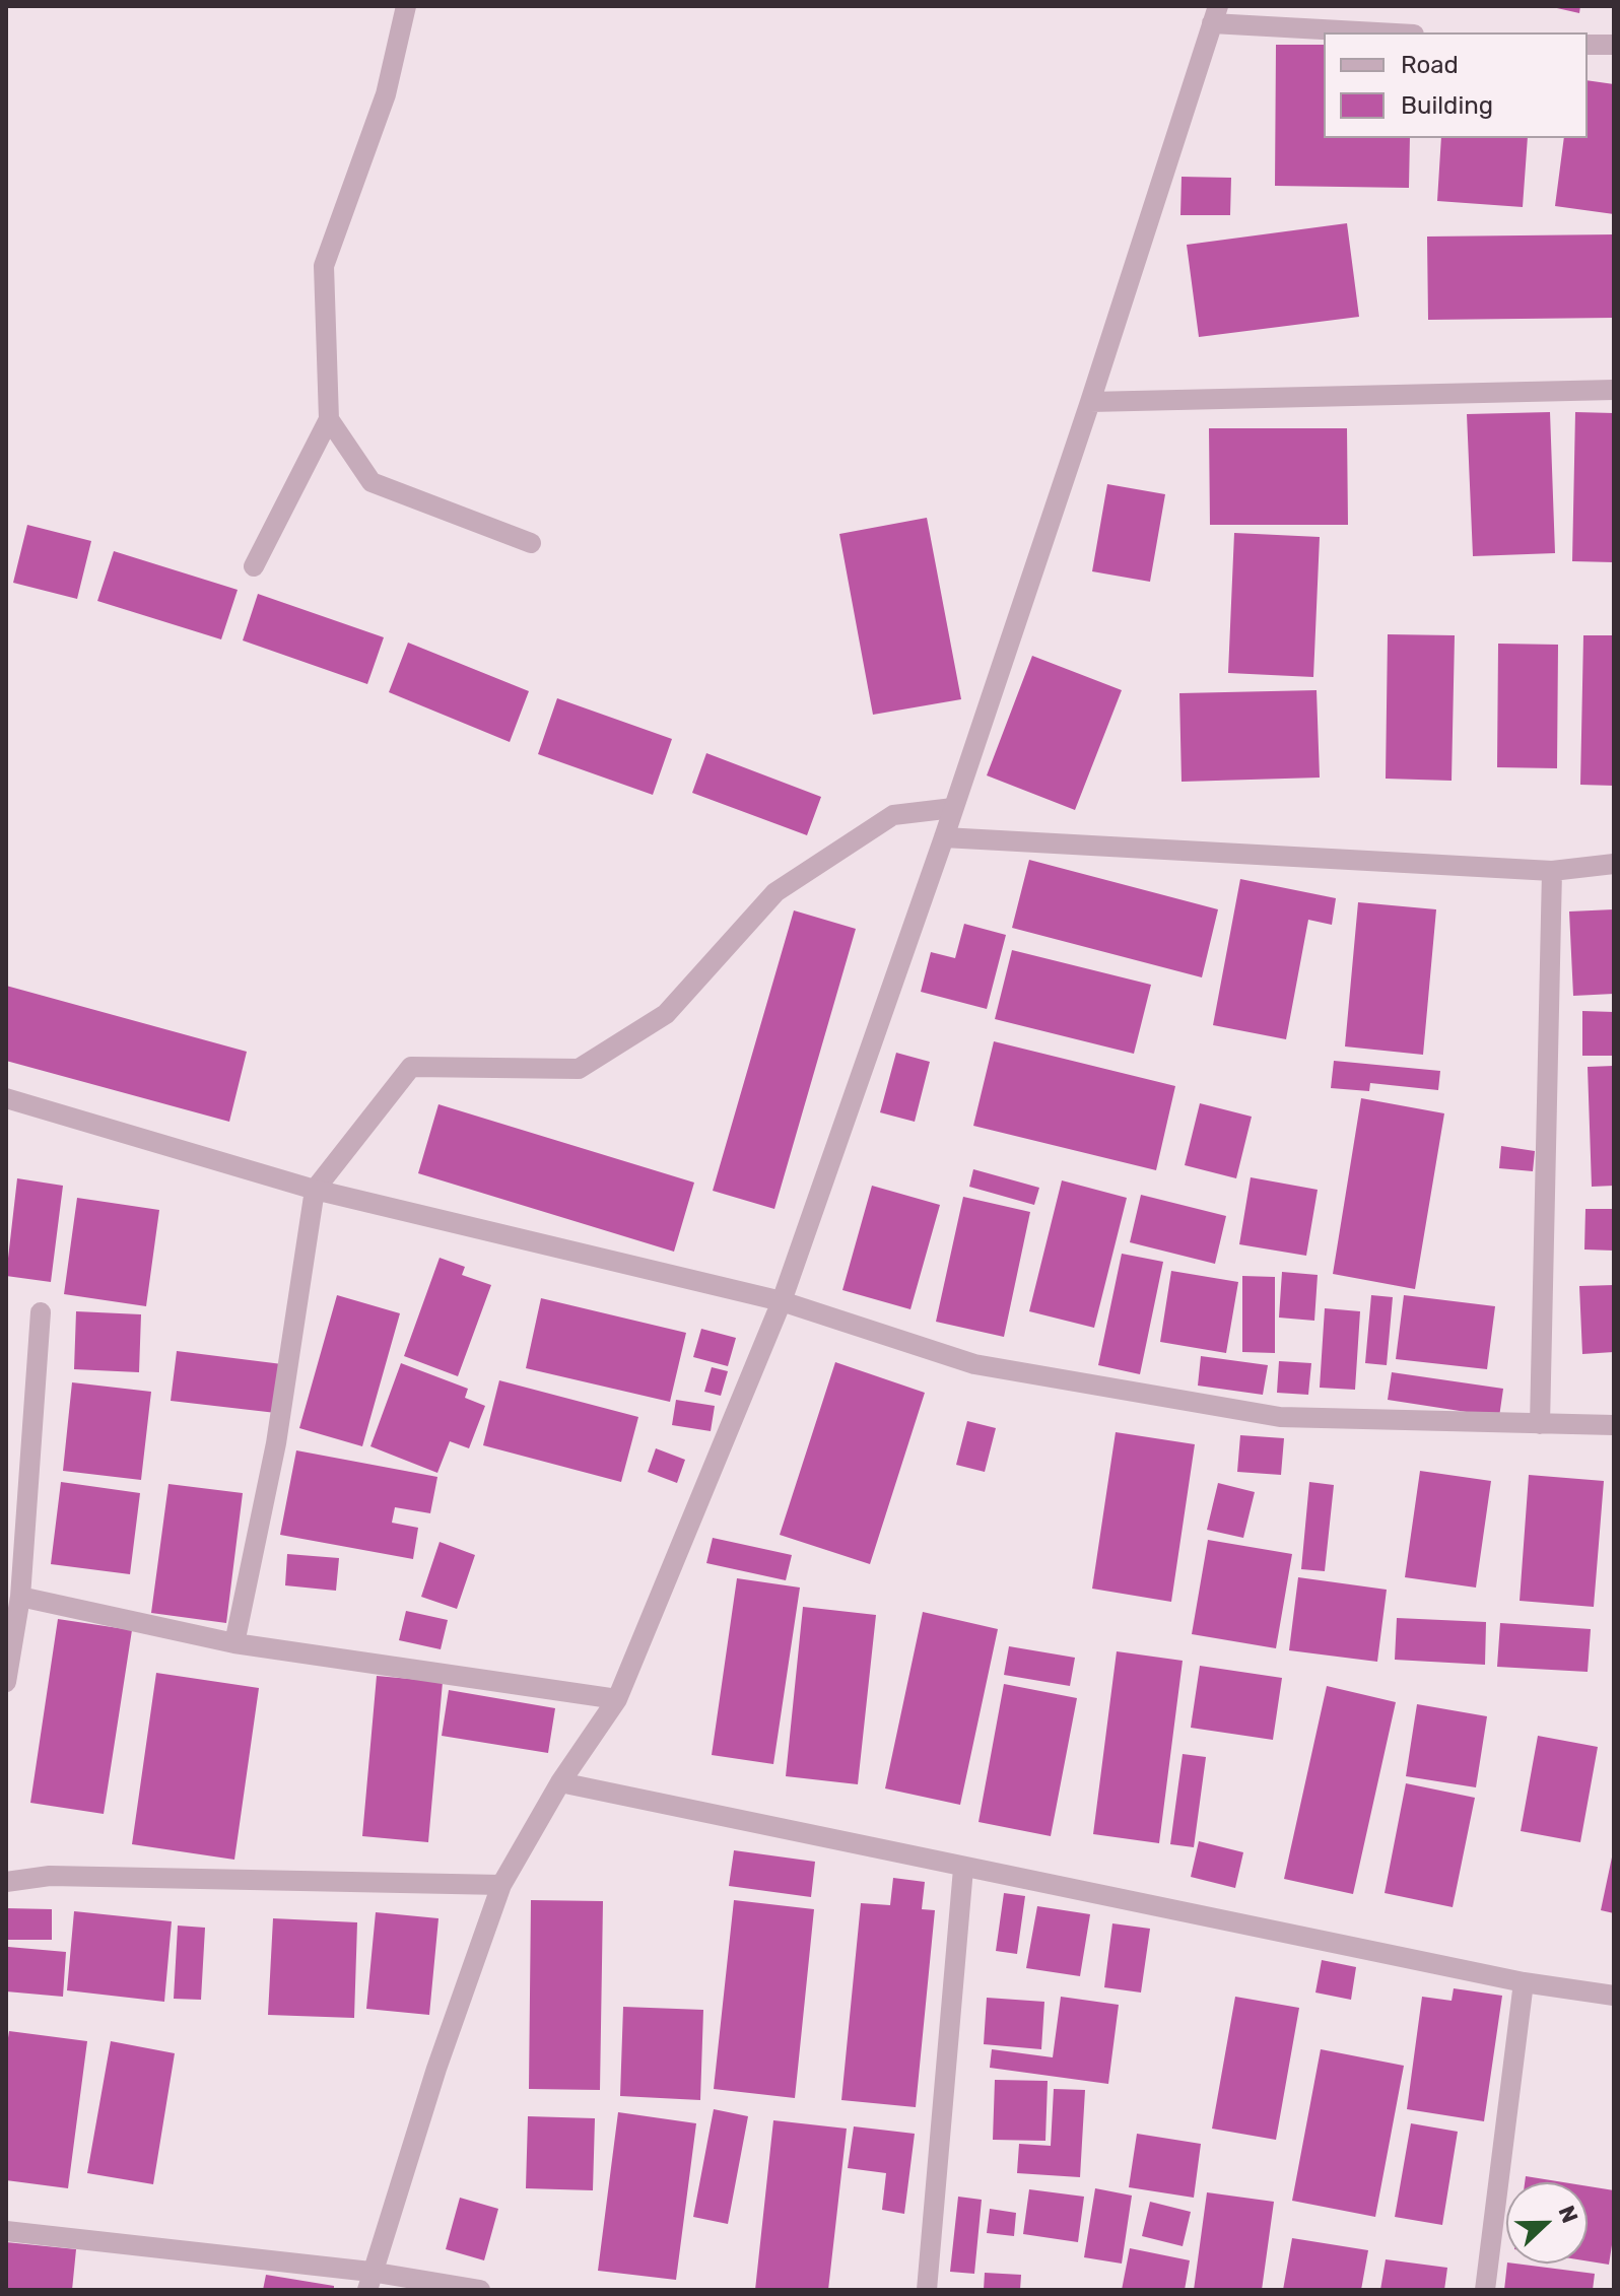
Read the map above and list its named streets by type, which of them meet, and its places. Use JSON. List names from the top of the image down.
{
  "legend": ["Road", "Building"],
  "north": "right"
}
